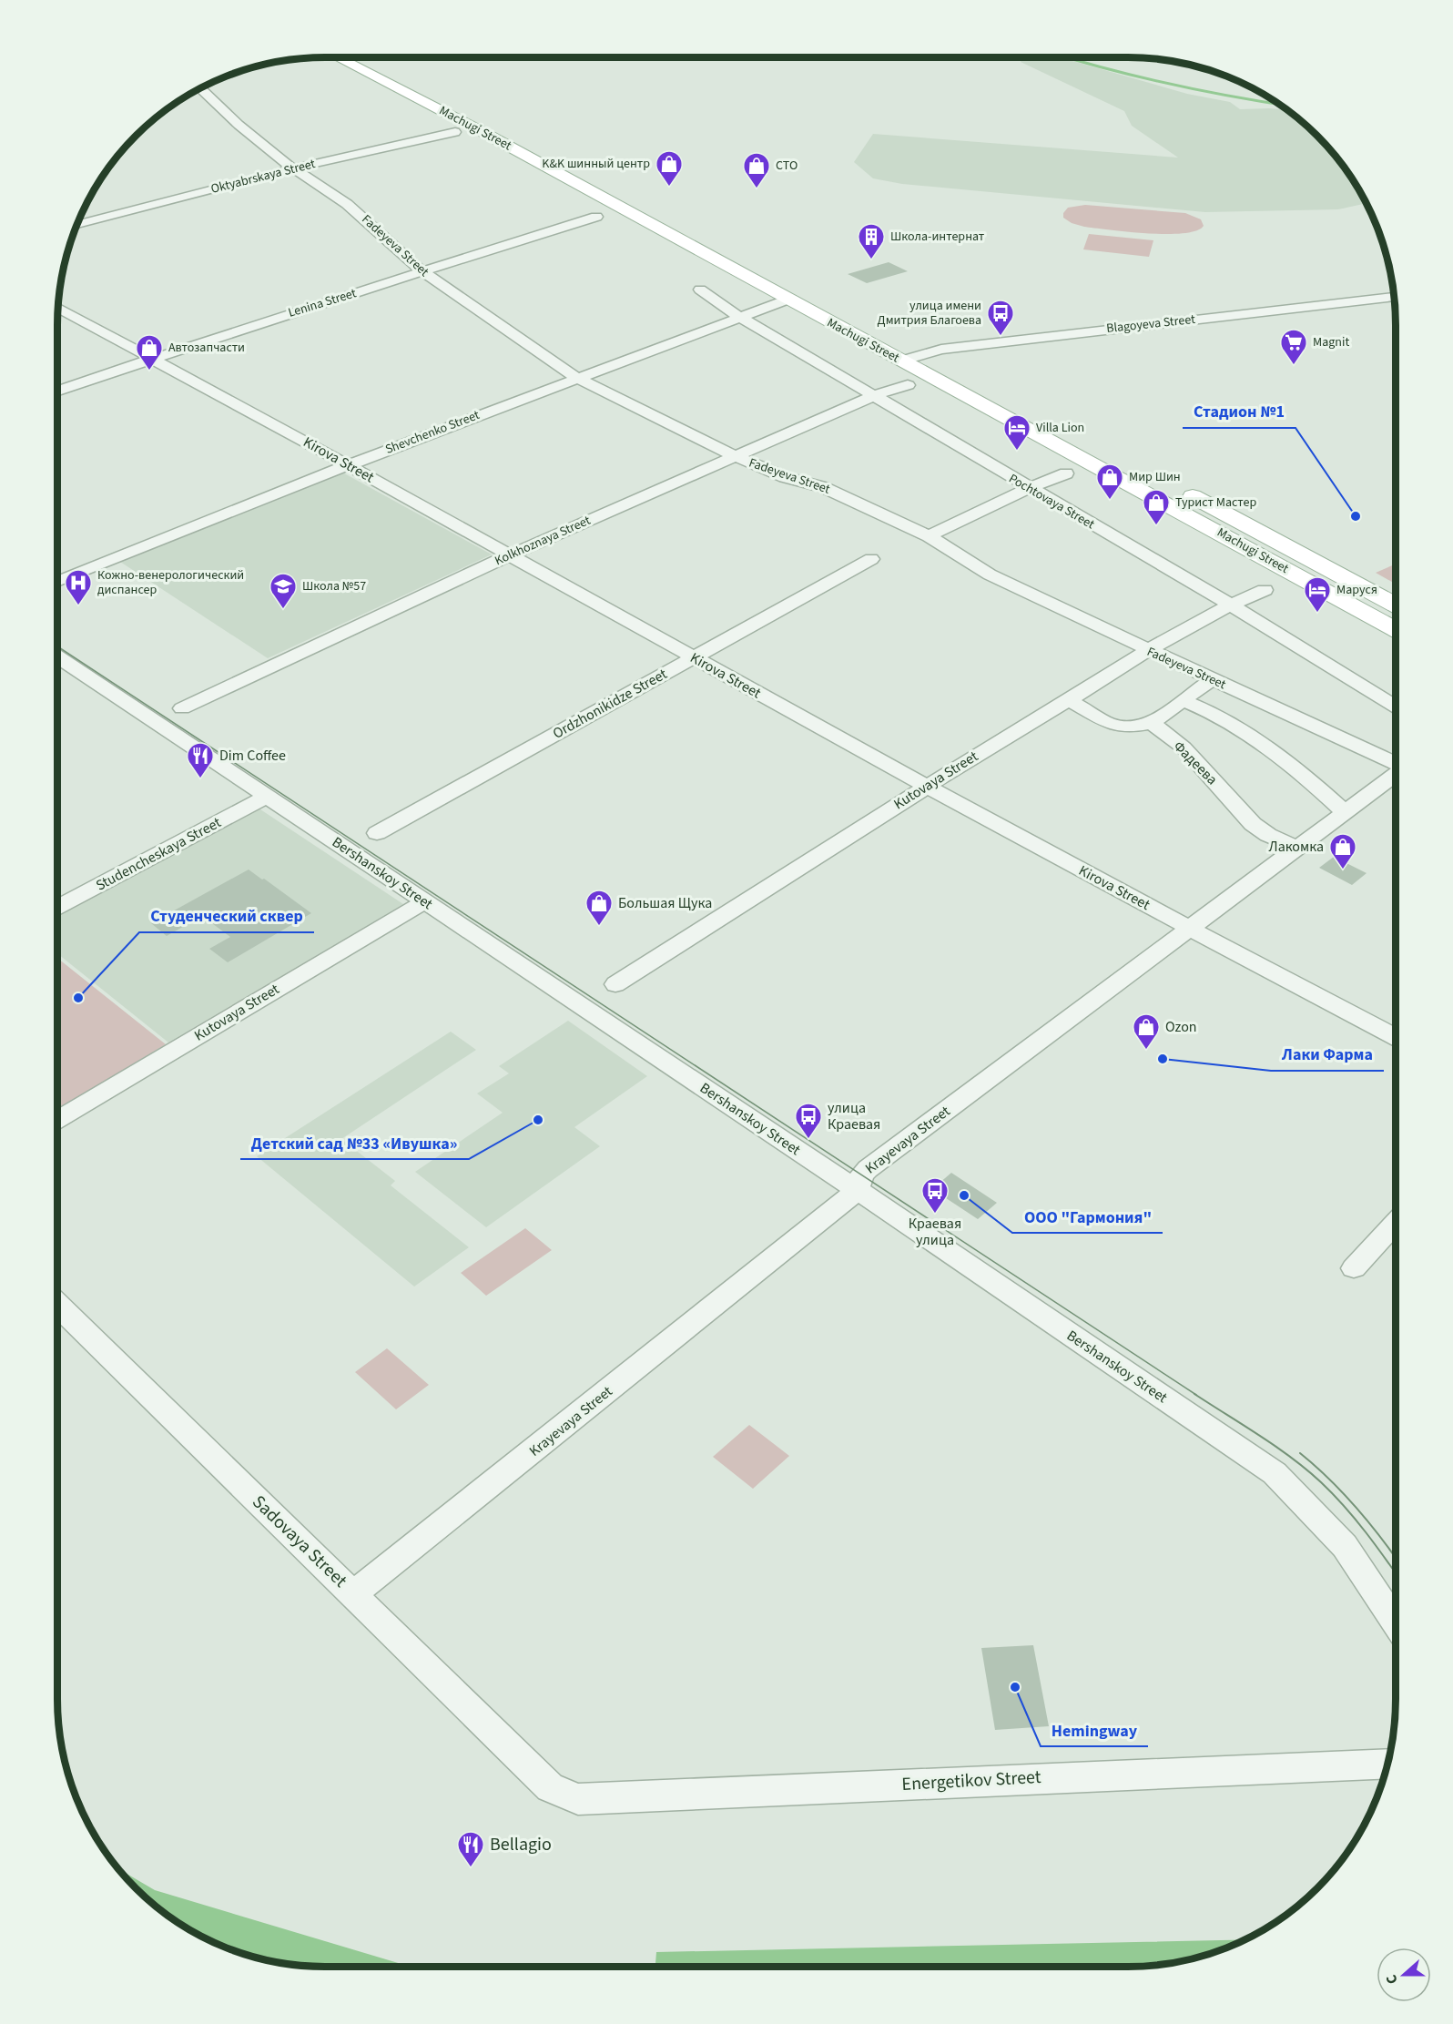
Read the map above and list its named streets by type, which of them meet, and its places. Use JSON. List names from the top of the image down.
{
  "streets": {
    "main road": ["Machugi Street"],
    "street": [
      "Oktyabrskaya Street",
      "Fadeyeva Street",
      "Lenina Street",
      "Blagoyeva Street",
      "Shevchenko Street",
      "Kirova Street",
      "Pochtovaya Street",
      "Kolkhoznaya Street",
      "Ordzhonikidze Street",
      "Фадеева",
      "Kutovaya Street",
      "Studencheskaya Street",
      "Bershanskoy Street",
      "Krayevaya Street",
      "Sadovaya Street",
      "Energetikov Street"
    ]
  },
  "crossings": [
    ["Machugi Street", "Blagoyeva Street"],
    ["Machugi Street", "Shevchenko Street"],
    ["Oktyabrskaya Street", "Fadeyeva Street"],
    ["Fadeyeva Street", "Lenina Street"],
    ["Fadeyeva Street", "Shevchenko Street"],
    ["Fadeyeva Street", "Kolkhoznaya Street"],
    ["Fadeyeva Street", "Kutovaya Street"],
    ["Lenina Street", "Kirova Street"],
    ["Shevchenko Street", "Kirova Street"],
    ["Shevchenko Street", "Pochtovaya Street"],
    ["Kirova Street", "Kolkhoznaya Street"],
    ["Kirova Street", "Ordzhonikidze Street"],
    ["Kirova Street", "Kutovaya Street"],
    ["Kirova Street", "Krayevaya Street"],
    ["Pochtovaya Street", "Kolkhoznaya Street"],
    ["Pochtovaya Street", "Kutovaya Street"],
    ["Фадеева", "Krayevaya Street"],
    ["Kutovaya Street", "Bershanskoy Street"],
    ["Studencheskaya Street", "Bershanskoy Street"],
    ["Bershanskoy Street", "Krayevaya Street"],
    ["Krayevaya Street", "Sadovaya Street"],
    ["Sadovaya Street", "Energetikov Street"]
  ],
  "places": {
    "shop": [
      "K&K шинный центр",
      "СТО",
      "Автозапчасти",
      "Мир Шин",
      "Турист Мастер",
      "Лакомка",
      "Большая Щука",
      "Ozon"
    ],
    "building": ["Школа-интернат"],
    "bus stop": ["улица имени Дмитрия Благоева", "улица Краевая", "Краевая улица"],
    "supermarket": ["Magnit"],
    "hotel": ["Villa Lion", "Маруся"],
    "other": [
      "Стадион №1",
      "Студенческий сквер",
      "Лаки Фарма",
      "Детский сад №33 «Ивушка»",
      "ООО \"Гармония\"",
      "Hemingway"
    ],
    "hospital": ["Кожно-венерологический диспансер"],
    "school or university": ["Школа №57"],
    "restaurant": ["Dim Coffee", "Bellagio"]
  },
  "north": "left"
}
